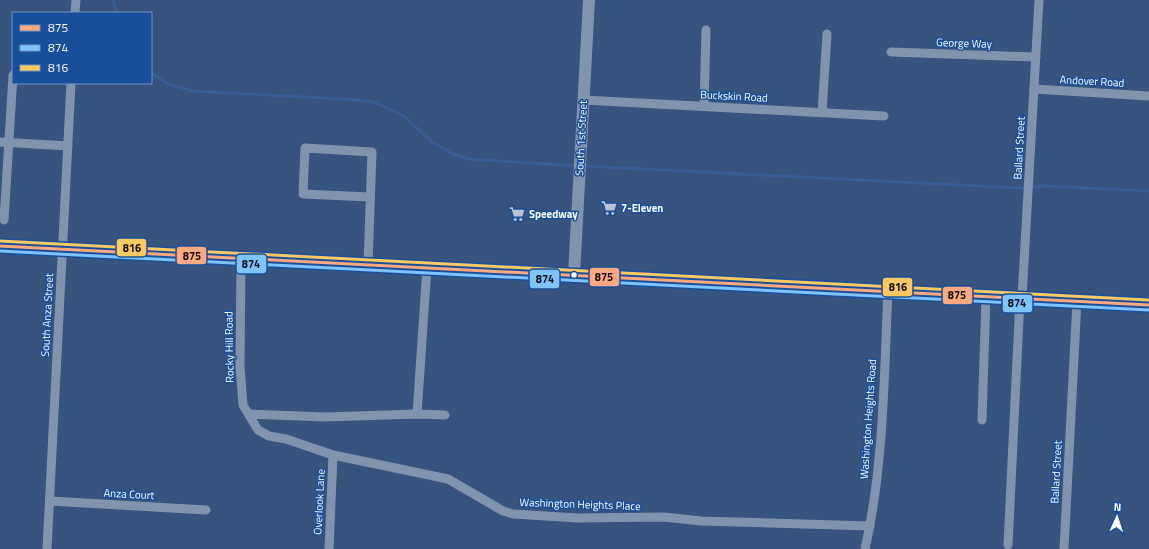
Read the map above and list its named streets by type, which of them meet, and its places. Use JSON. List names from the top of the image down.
{
  "streets": {
    "street": [
      "George Way",
      "Andover Road",
      "Buckskin Road",
      "South 1st Street",
      "Ballard Street",
      "South Anza Street",
      "Rocky Hill Road",
      "Washington Heights Road",
      "Anza Court",
      "Overlook Lane",
      "Washington Heights Place"
    ]
  },
  "crossings": [
    ["George Way", "Ballard Street"],
    ["Andover Road", "Ballard Street"],
    ["Buckskin Road", "South 1st Street"],
    ["South Anza Street", "Anza Court"],
    ["Rocky Hill Road", "Washington Heights Place"],
    ["Washington Heights Road", "Washington Heights Place"],
    ["Overlook Lane", "Washington Heights Place"]
  ],
  "places": {
    "supermarket": ["7-Eleven", "Speedway"]
  },
  "lines": ["transit line 816", "transit line 875", "transit line 874"],
  "legend": ["875", "874", "816"],
  "north": "top"
}
